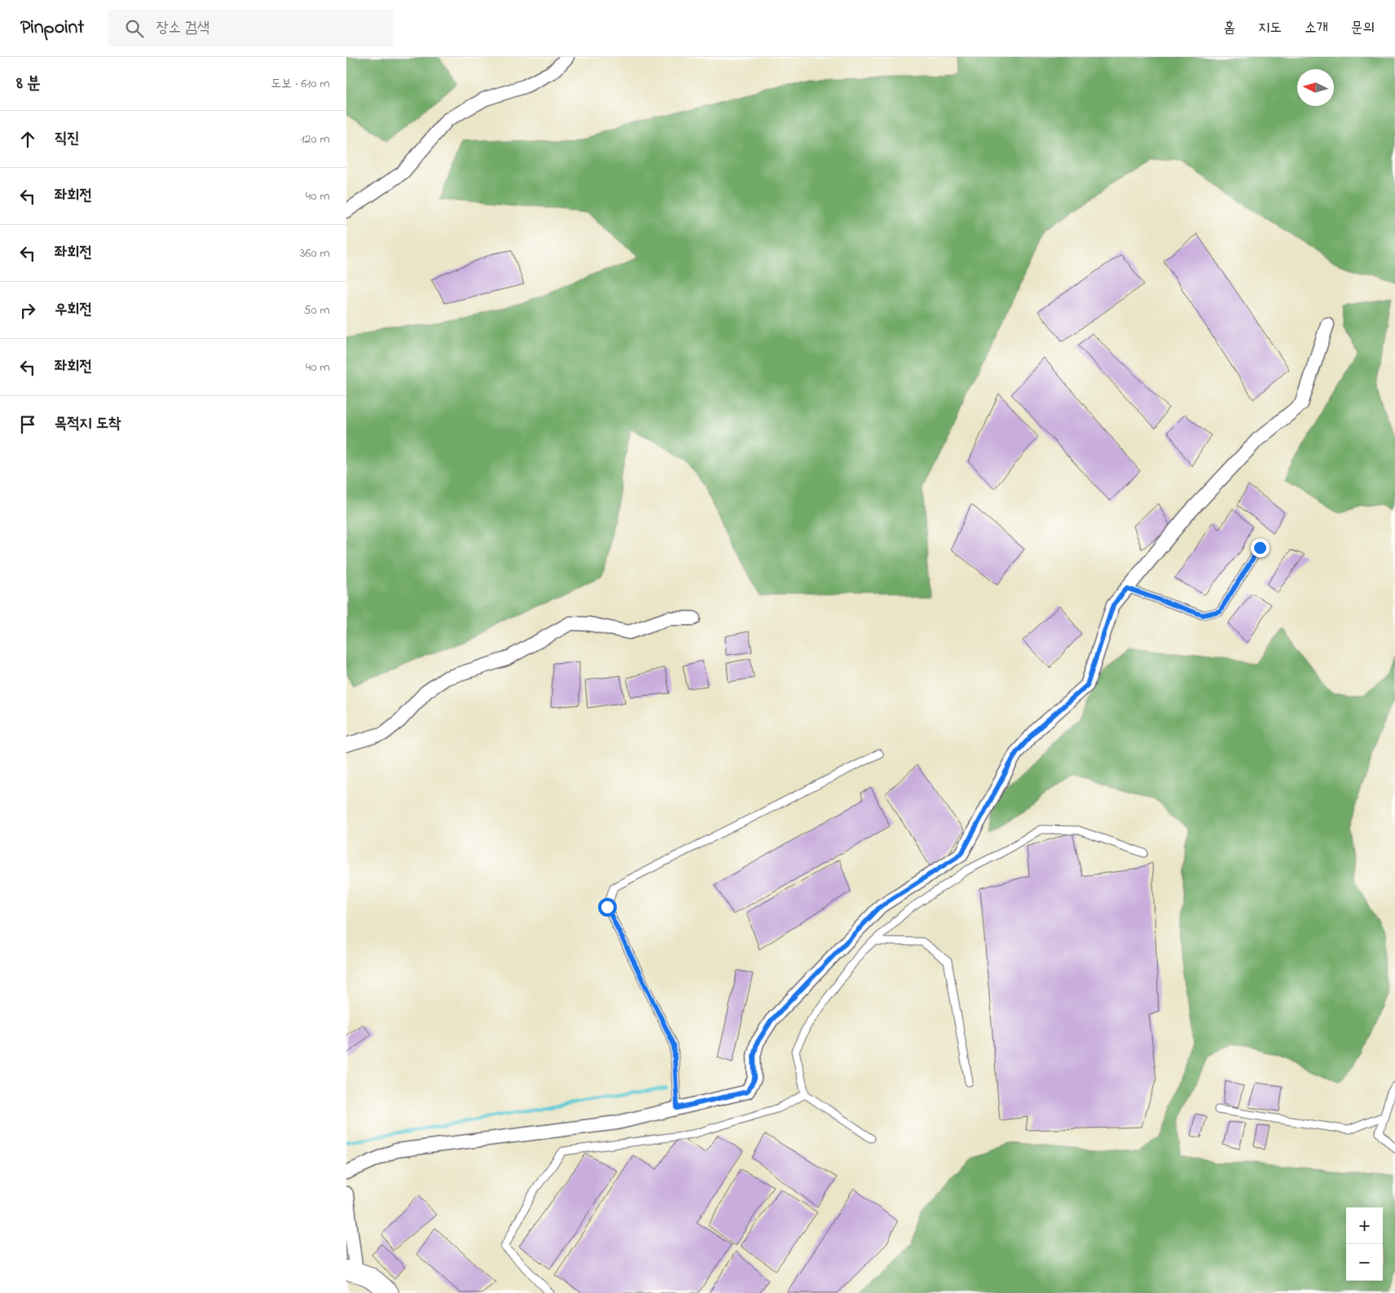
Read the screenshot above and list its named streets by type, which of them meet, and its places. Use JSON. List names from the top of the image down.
{
  "north": "left",
  "page": {
    "header": "Pinpoint",
    "search": "장소 검색",
    "nav": [
      "홈",
      "지도",
      "소개",
      "문의"
    ],
    "heading": ["8 분", "도보 · 610 m"],
    "list": [
      ["직진", "120 m"],
      ["좌회전", "40 m"],
      ["좌회전", "360 m"],
      ["우회전", "50 m"],
      ["좌회전", "40 m"],
      "목적지 도착"
    ],
    "map_buttons": ["+", "−"]
  }
}
